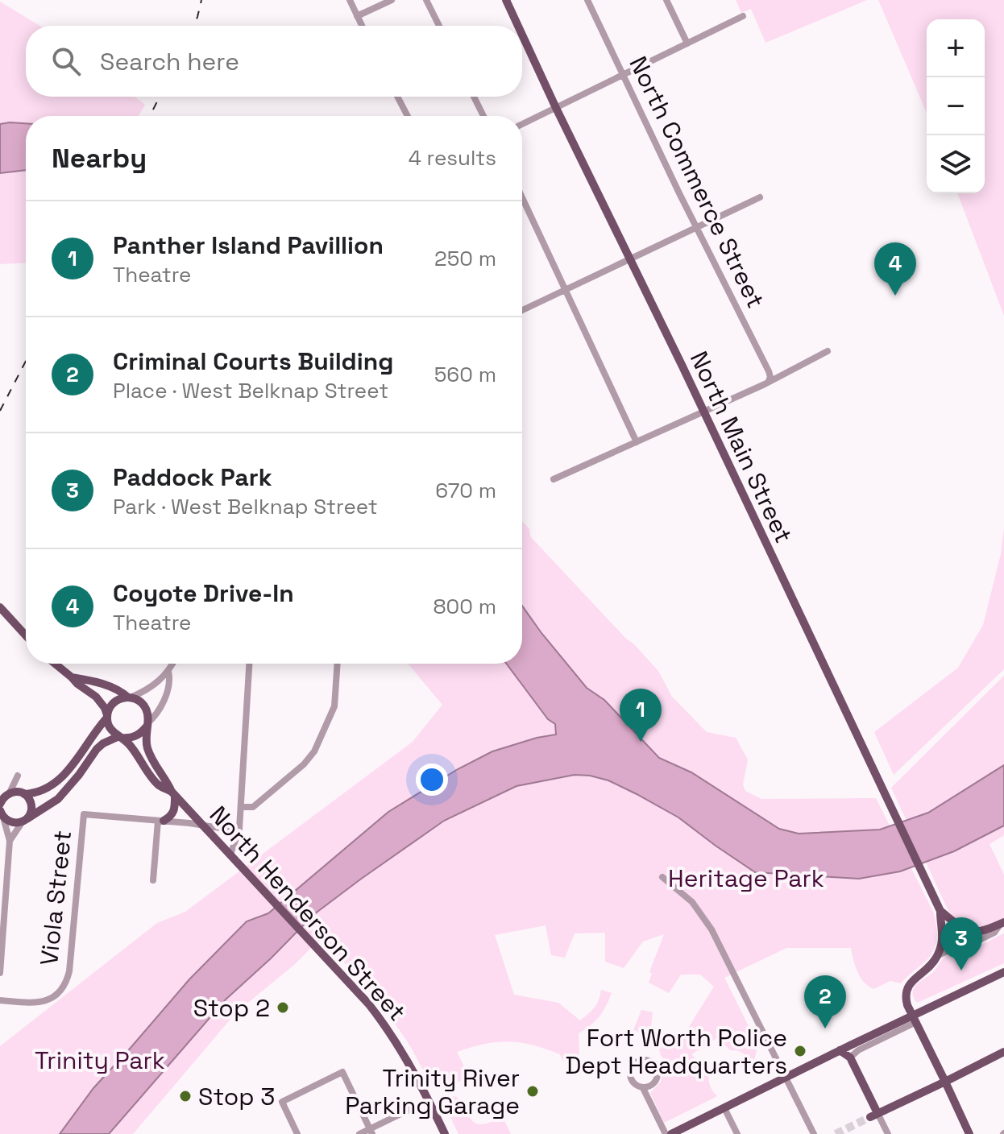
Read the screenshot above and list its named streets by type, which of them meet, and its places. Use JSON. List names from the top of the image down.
{
  "streets": {
    "main road": ["North Main Street", "North Henderson Street"],
    "street": ["North Commerce Street", "Viola Street"]
  },
  "parks": ["Heritage Park", "Trinity Park"],
  "places": [
    "Stop 2",
    "Fort Worth Police Dept Headquarters",
    "Trinity River Parking Garage",
    "Stop 3"
  ],
  "page": {
    "map_buttons": ["+", "−"],
    "search": "Search here",
    "heading": ["Nearby", "4 results"],
    "list": [
      {
        "mark": "1",
        "name": "Panther Island Pavillion",
        "note": "Theatre",
        "value": "250 m"
      },
      {
        "mark": "2",
        "name": "Criminal Courts Building",
        "note": "Place · West Belknap Street",
        "value": "560 m"
      },
      {
        "mark": "3",
        "name": "Paddock Park",
        "note": "Park · West Belknap Street",
        "value": "670 m"
      },
      {
        "mark": "4",
        "name": "Coyote Drive-In",
        "note": "Theatre",
        "value": "800 m"
      }
    ],
    "pins": [
      "4",
      "1",
      "3",
      "2"
    ]
  }
}
